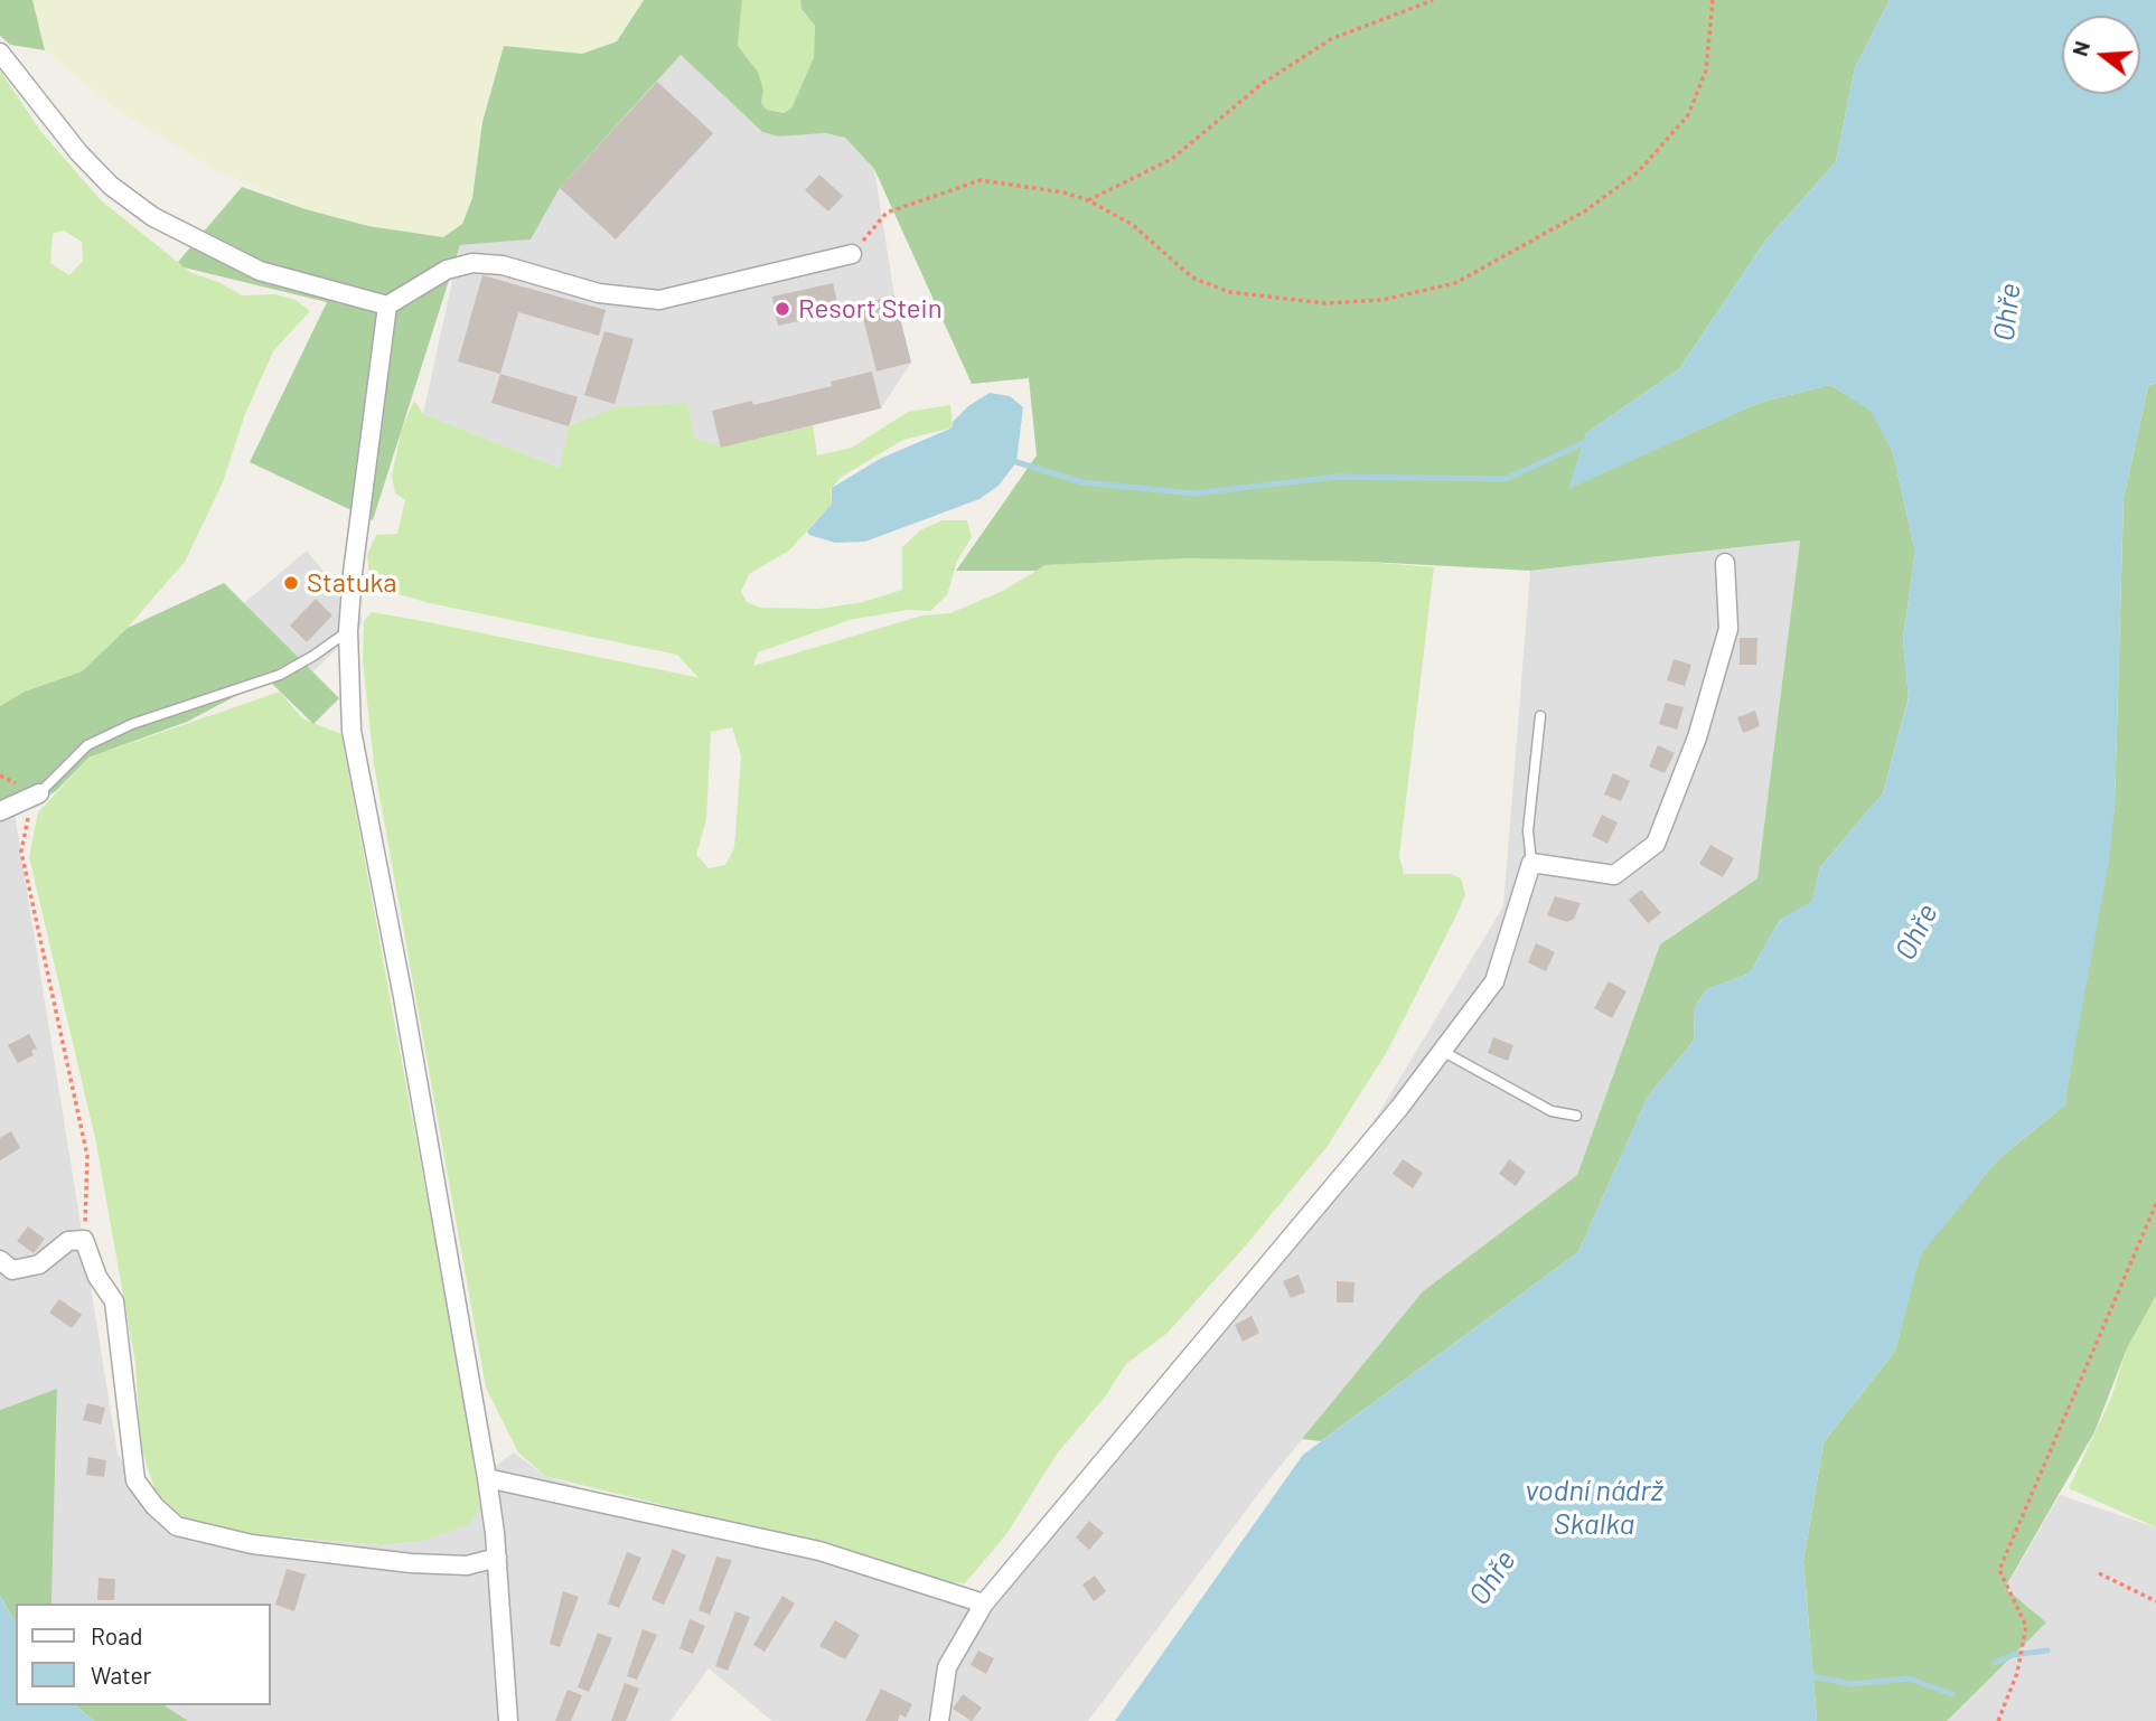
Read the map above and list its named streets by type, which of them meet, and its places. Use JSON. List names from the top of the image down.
{
  "water": ["Ohře", "vodní nádrž Skalka"],
  "places": ["Resort Stein", "Statuka"],
  "legend": ["Road", "Water"],
  "north": "left"
}
